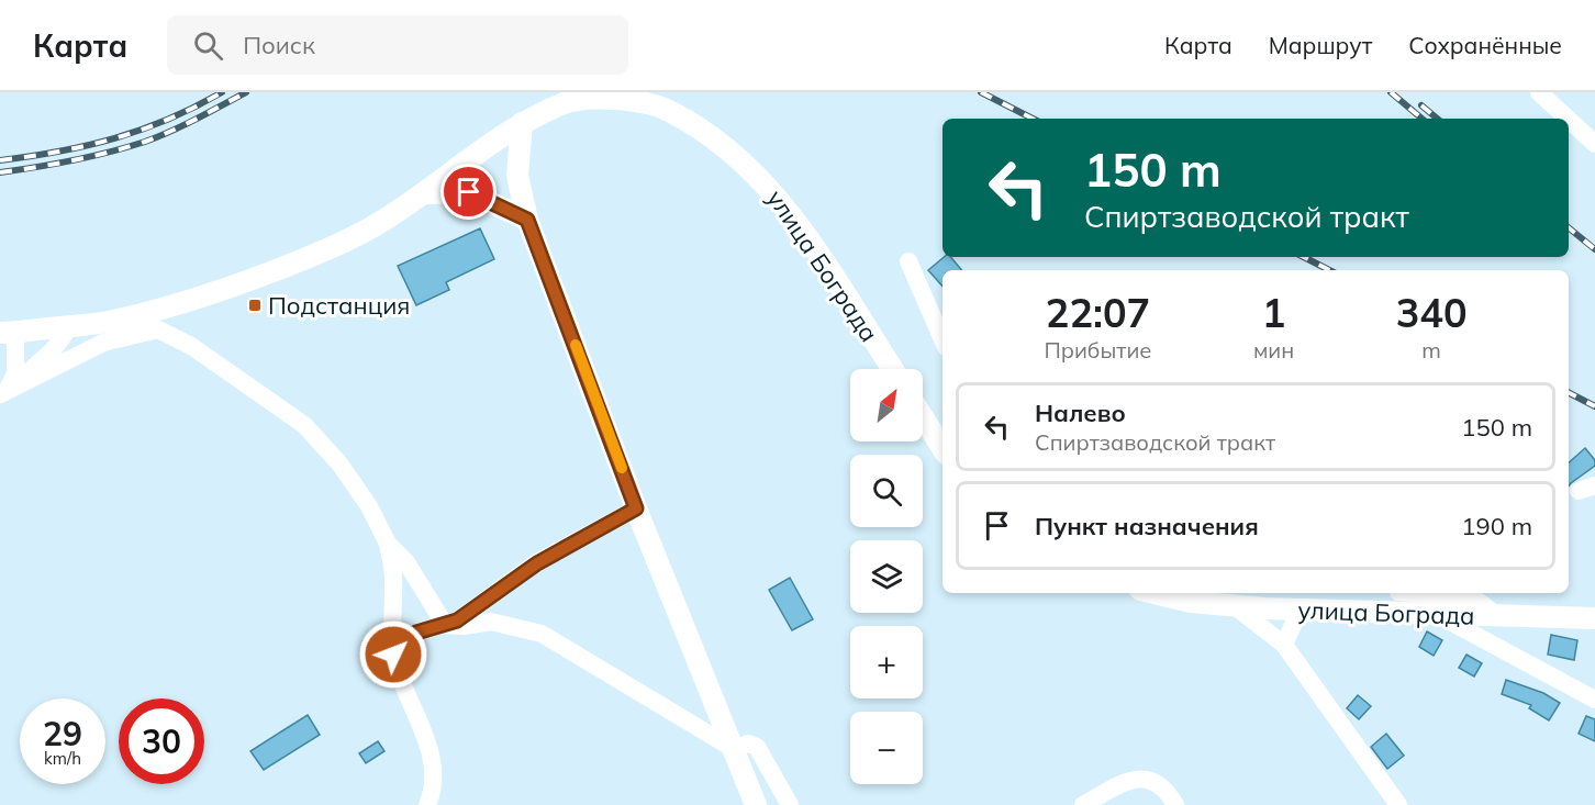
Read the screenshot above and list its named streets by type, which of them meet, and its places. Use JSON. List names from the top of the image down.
{
  "streets": {
    "main road": ["улица Бограда"]
  },
  "places": {
    "transit": ["Подстанция"]
  },
  "north": "top right",
  "page": {
    "header": "Карта",
    "search": "Поиск",
    "nav": ["Карта", "Маршрут", "Сохранённые"],
    "turn": ["150 m", "Спиртзаводской тракт"],
    "eta": [
      "22:07",
      "Прибытие",
      "1",
      "мин",
      "340",
      "m"
    ],
    "map_buttons": ["+", "−"],
    "list": [
      {
        "name": "Налево",
        "note": "Спиртзаводской тракт",
        "value": "150 m"
      },
      {
        "name": "Пункт назначения",
        "value": "190 m"
      }
    ],
    "speed": "29 km/h",
    "limit": "30"
  }
}
